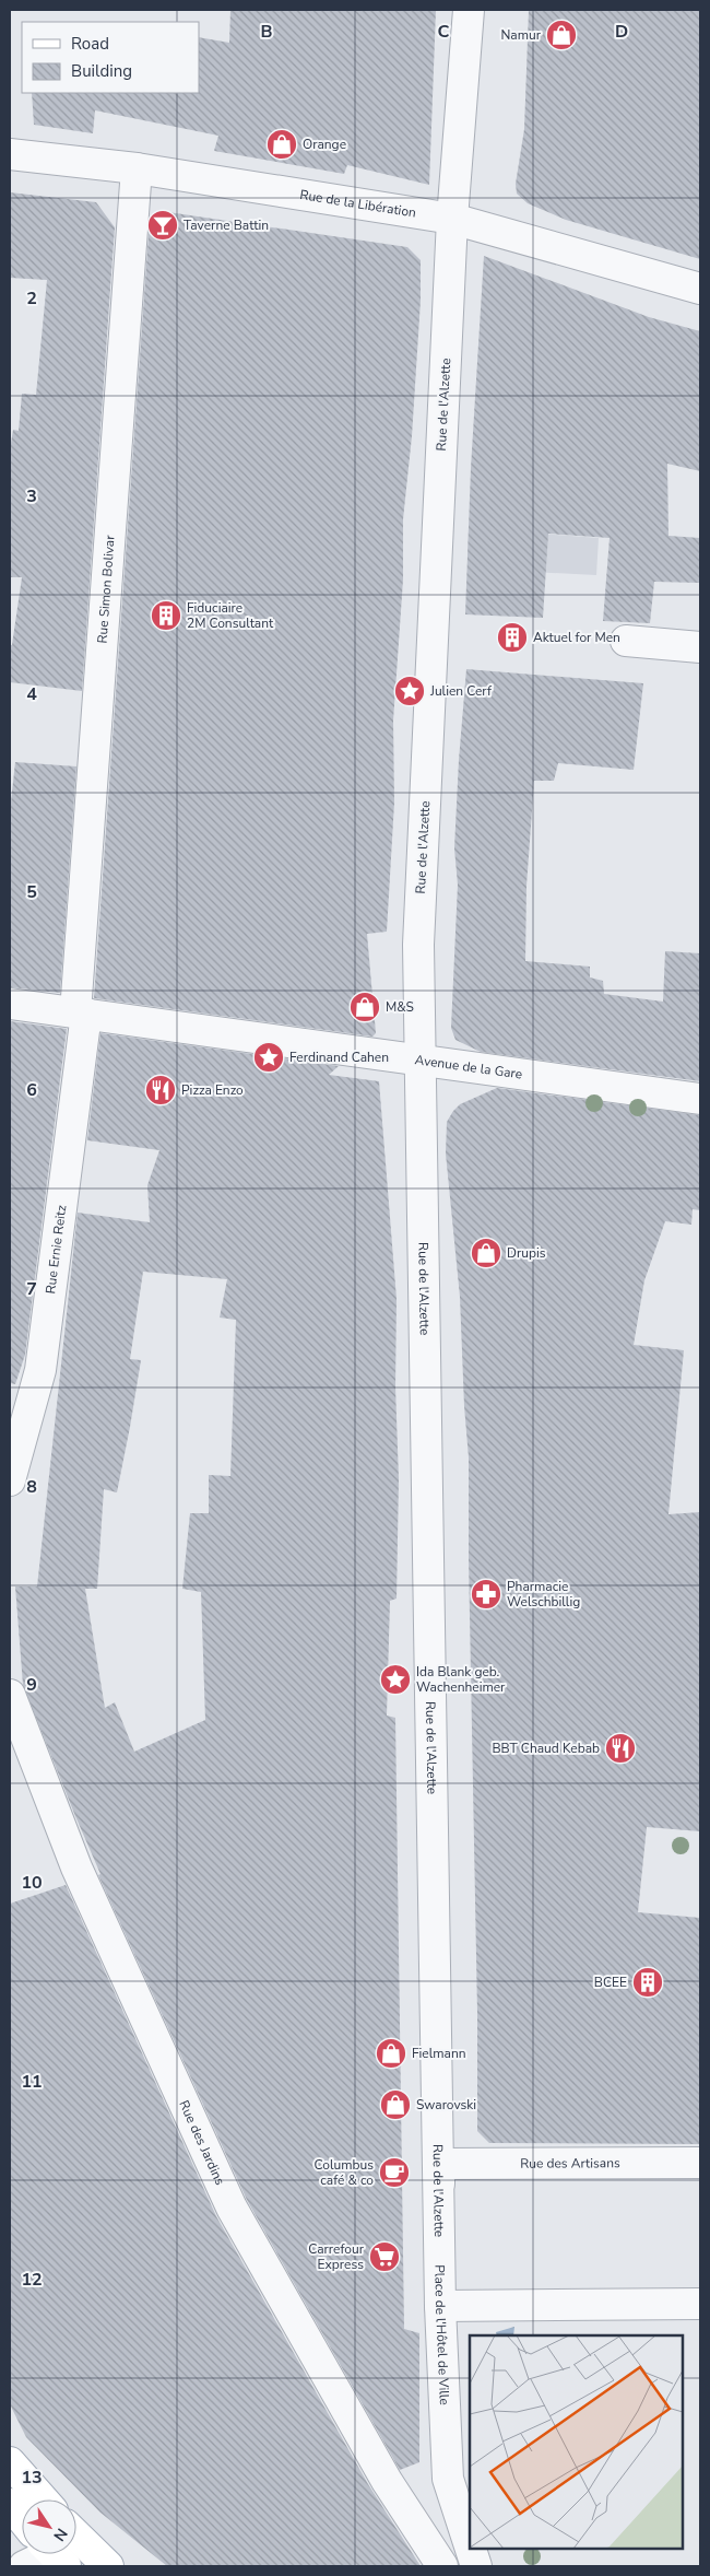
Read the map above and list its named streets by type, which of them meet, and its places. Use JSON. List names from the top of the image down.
{
  "streets": {
    "street": [
      "Rue de la Libération",
      "Rue de l'Alzette",
      "Rue Simon Bolivar",
      "Avenue de la Gare",
      "Rue Ernie Reitz",
      "Rue des Jardins",
      "Place de l'Hôtel de Ville"
    ]
  },
  "crossings": [
    ["Rue de la Libération", "Rue de l'Alzette"],
    ["Rue de la Libération", "Rue Simon Bolivar"],
    ["Rue de l'Alzette", "Avenue de la Gare"],
    ["Rue de l'Alzette", "Place de l'Hôtel de Ville"],
    ["Rue Simon Bolivar", "Avenue de la Gare"],
    ["Rue Simon Bolivar", "Rue Ernie Reitz"],
    ["Avenue de la Gare", "Rue Ernie Reitz"]
  ],
  "places": {
    "shop": [
      "Namur",
      "Orange",
      "M&S",
      "Drupis",
      "Fielmann",
      "Swarovski"
    ],
    "bar": ["Taverne Battin"],
    "building": ["Fiduciaire 2M Consultant", "Aktuel for Men", "BCEE"],
    "place": ["Julien Cerf", "Ferdinand Cahen", "Ida Blank geb. Wachenheimer"],
    "restaurant": ["Pizza Enzo", "BBT Chaud Kebab"],
    "pharmacy": ["Pharmacie Welschbillig"],
    "cafe": ["Columbus café & co"],
    "supermarket": ["Carrefour Express"]
  },
  "legend": ["Road", "Building"],
  "north": "bottom right",
  "grid": {
    "columns": ["B", "C", "D"],
    "rows": [
      "2",
      "3",
      "4",
      "5",
      "6",
      "7",
      "8",
      "9",
      "10",
      "11",
      "12",
      "13"
    ]
  }
}
